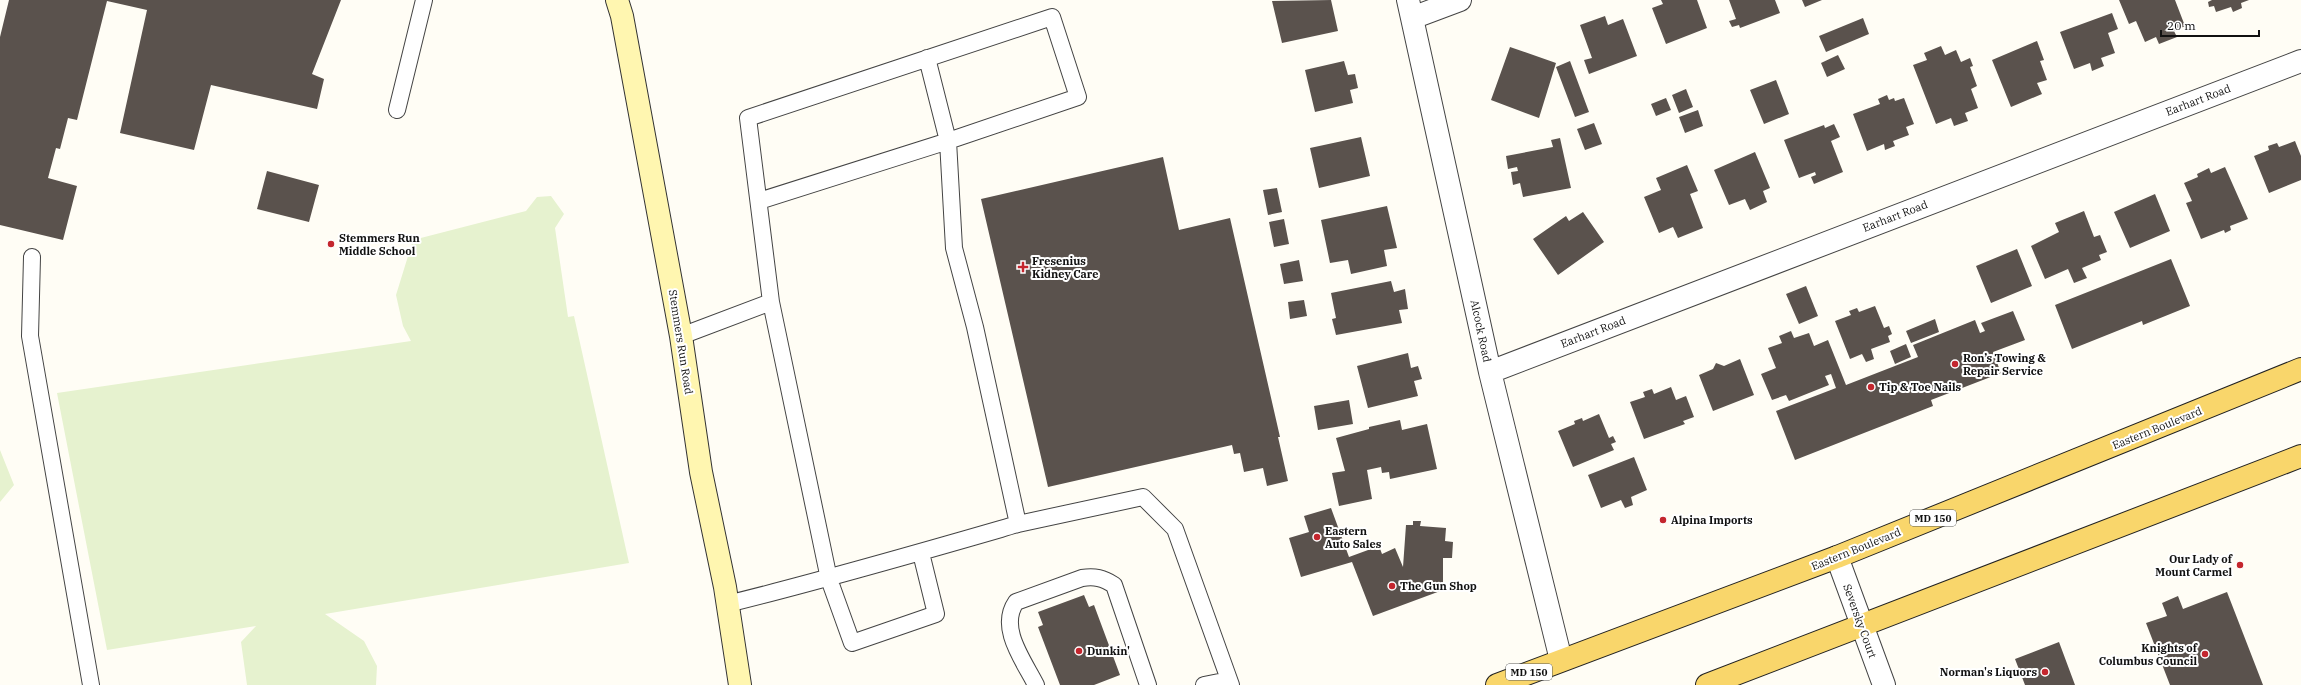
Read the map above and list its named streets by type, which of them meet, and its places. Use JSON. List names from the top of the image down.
{
  "streets": {
    "main road": ["Stemmers Run Road", "Eastern Boulevard", "MD 150"],
    "street": ["Earhart Road", "Alcock Road", "Seversky Court"]
  },
  "crossings": [
    ["Earhart Road", "Alcock Road"],
    ["Alcock Road", "Eastern Boulevard"],
    ["Eastern Boulevard", "Seversky Court"]
  ],
  "places": {
    "other": [
      "Stemmers Run Middle School",
      "Ron’s Towing & Repair Service",
      "Tip & Toe Nails",
      "Alpina Imports",
      "Eastern Auto Sales",
      "Our Lady of Mount Carmel",
      "The Gun Shop",
      "Dunkin'",
      "Knights of Columbus Council",
      "Norman's Liquors"
    ],
    "health": ["Fresenius Kidney Care"]
  },
  "scale_bar": "20 m"
}
